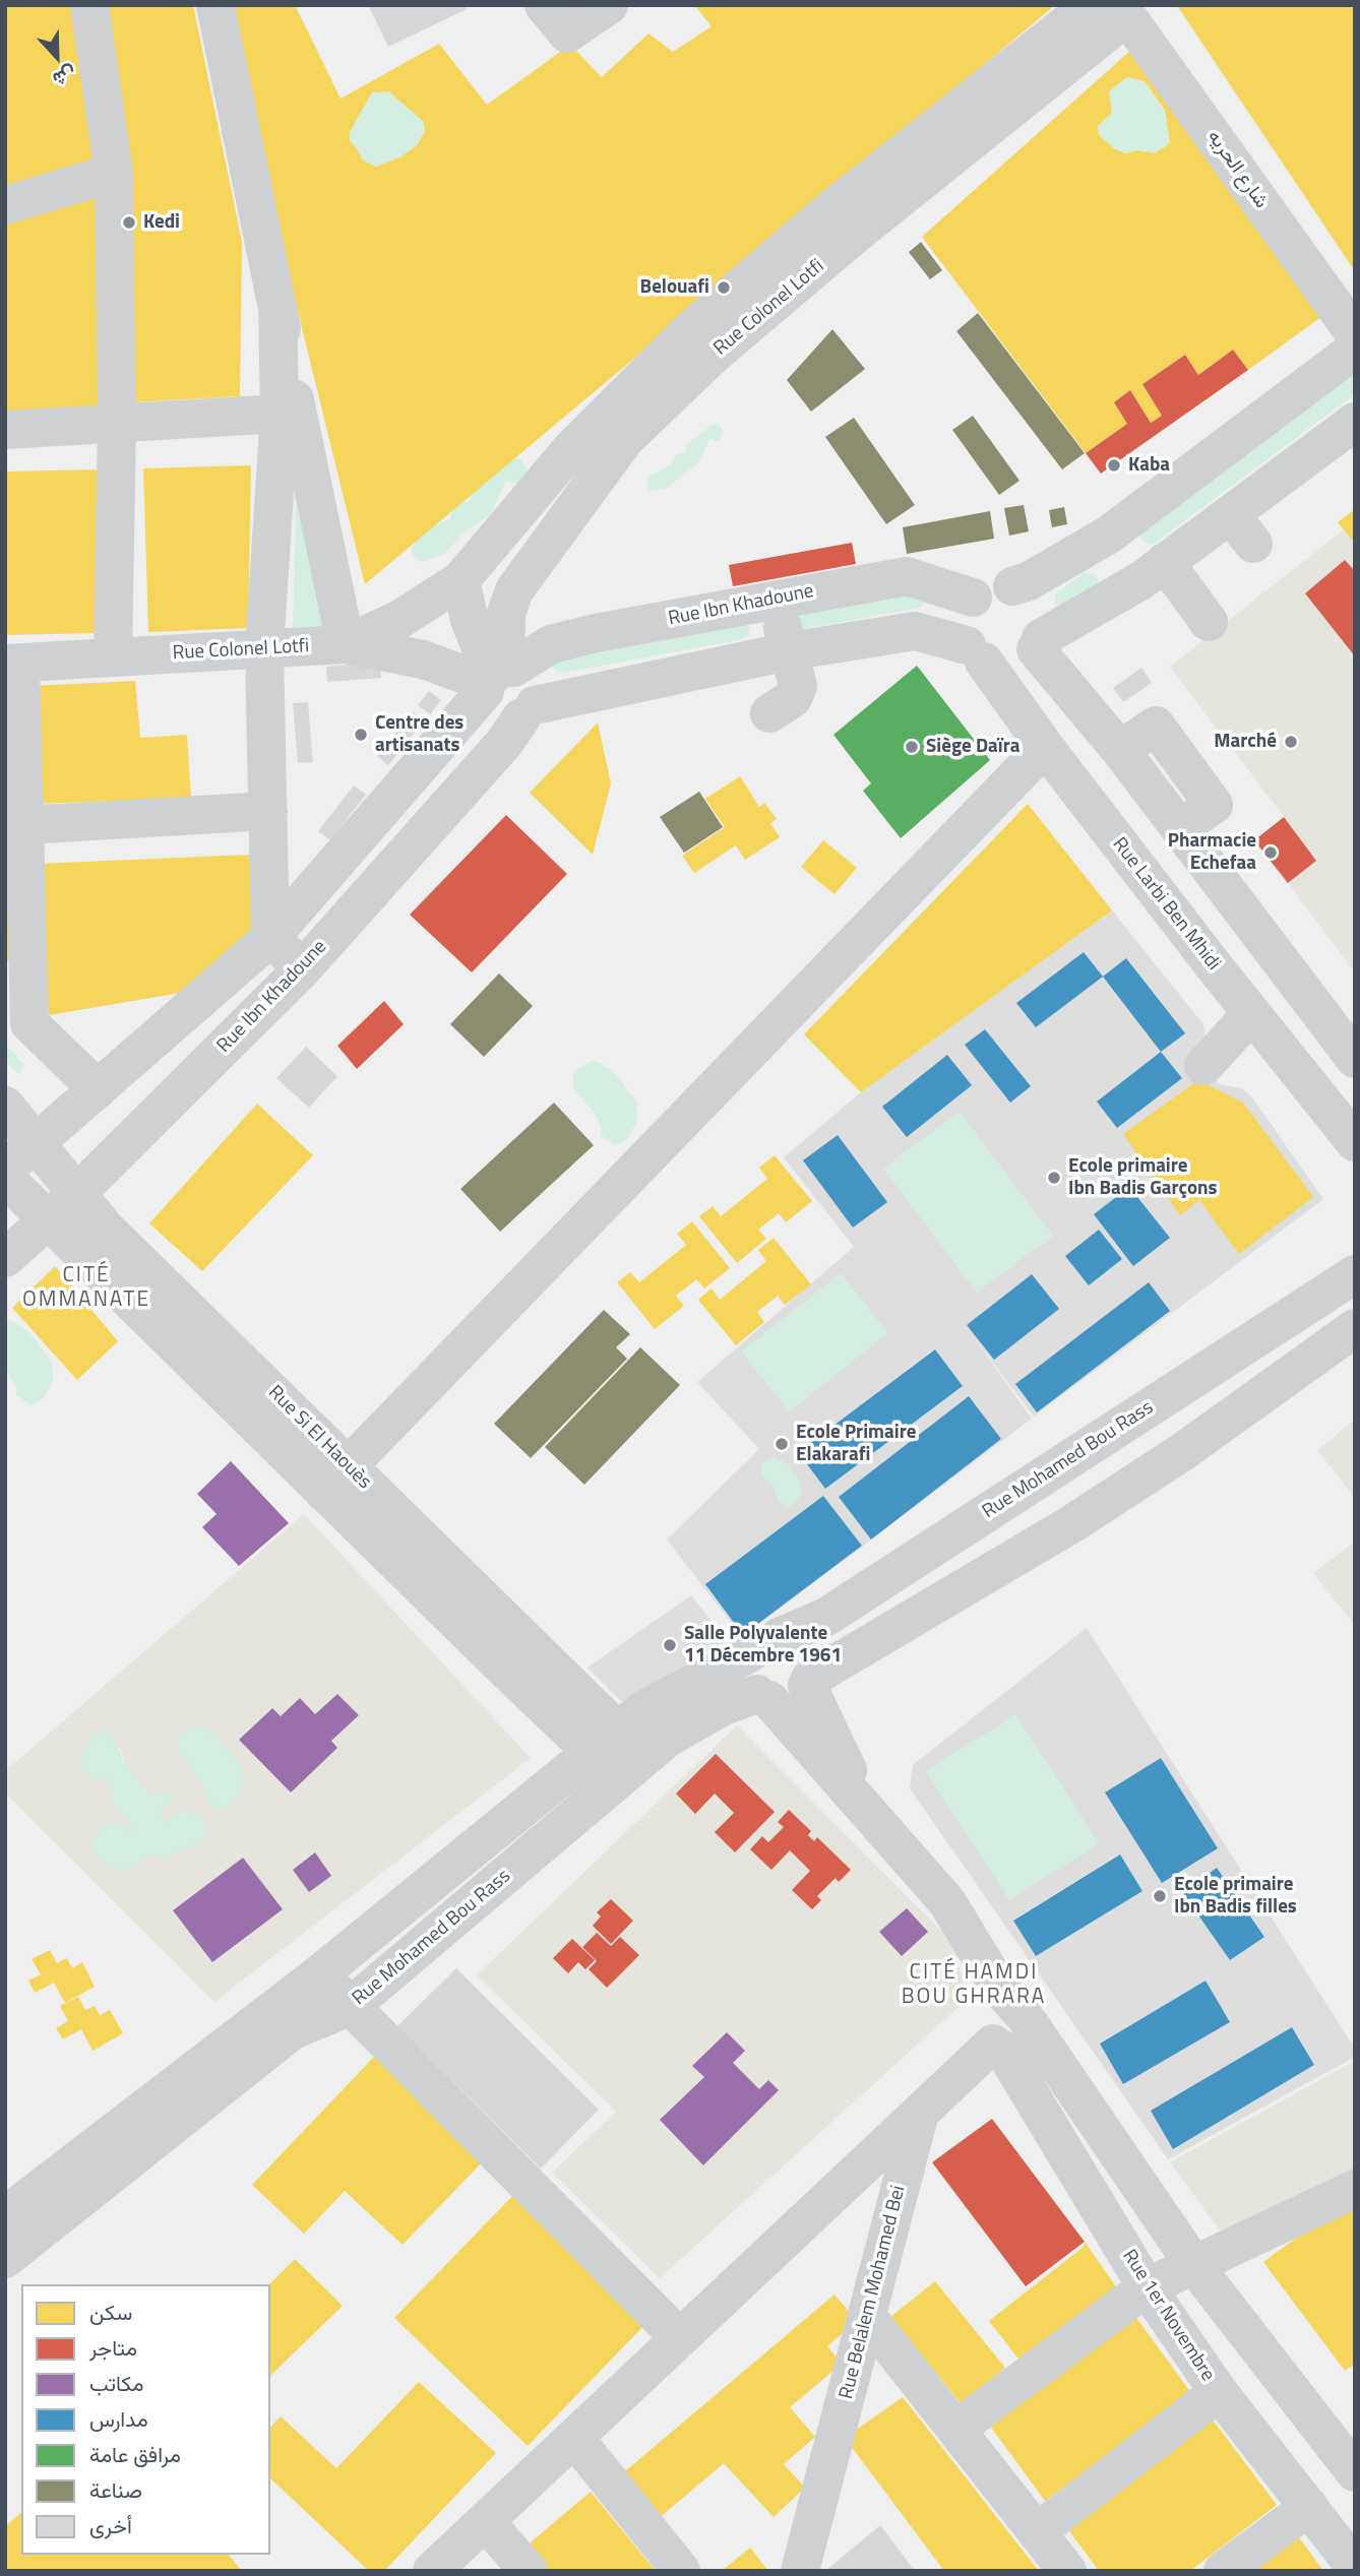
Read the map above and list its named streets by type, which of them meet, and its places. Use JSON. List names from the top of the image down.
{
  "streets": {
    "street": [
      "شارع الحريه",
      "Rue Colonel Lotfi",
      "Rue Ibn Khadoune",
      "Rue Larbi Ben Mhidi",
      "Rue Si El Haouès",
      "Rue Mohamed Bou Rass",
      "Rue Belalem Mohamed Bei",
      "Rue 1er Novembre"
    ]
  },
  "crossings": [
    ["شارع الحريه", "Rue Colonel Lotfi"],
    ["Rue Colonel Lotfi", "Rue Ibn Khadoune"],
    ["Rue Ibn Khadoune", "Rue Larbi Ben Mhidi"],
    ["Rue Ibn Khadoune", "Rue Si El Haouès"],
    ["Rue Si El Haouès", "Rue Mohamed Bou Rass"]
  ],
  "districts": ["CITÉ OMMANATE", "CITÉ HAMDI BOU GHRARA"],
  "places": [
    "Kedi",
    "Belouafi",
    "Kaba",
    "Centre des artisanats",
    "Marché",
    "Siège Daïra",
    "Pharmacie Echefaa",
    "Ecole primaire Ibn Badis Garçons",
    "Ecole Primaire Elakarafi",
    "Salle Polyvalente 11 Décembre 1961",
    "Ecole primaire Ibn Badis filles"
  ],
  "legend": [
    "سكن",
    "متاجر",
    "مكاتب",
    "مدارس",
    "مرافق عامة",
    "صناعة",
    "أخرى"
  ],
  "north": "bottom"
}
